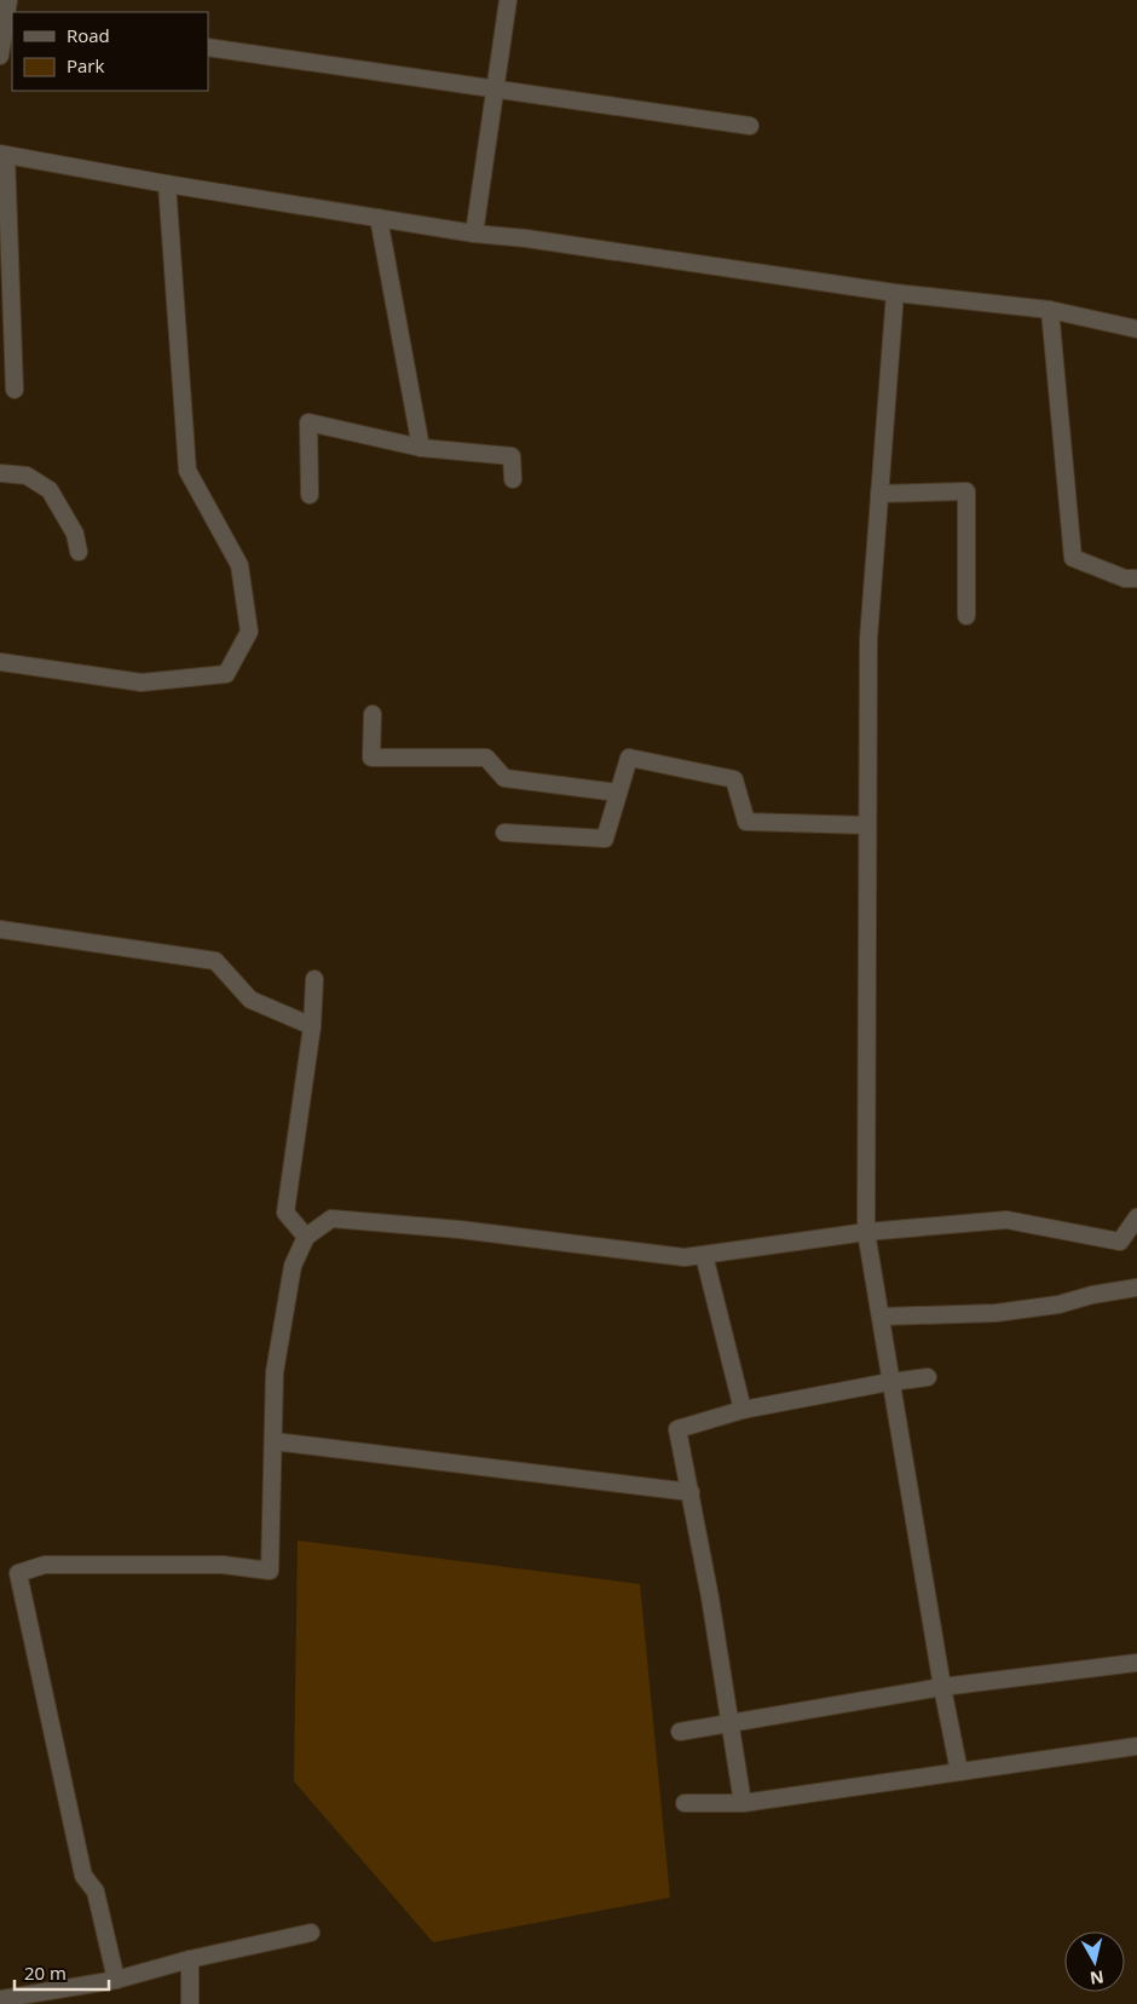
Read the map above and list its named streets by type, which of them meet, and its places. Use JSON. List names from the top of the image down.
{
  "legend": ["Road", "Park"],
  "scale_bar": "20 m",
  "north": "bottom"
}
